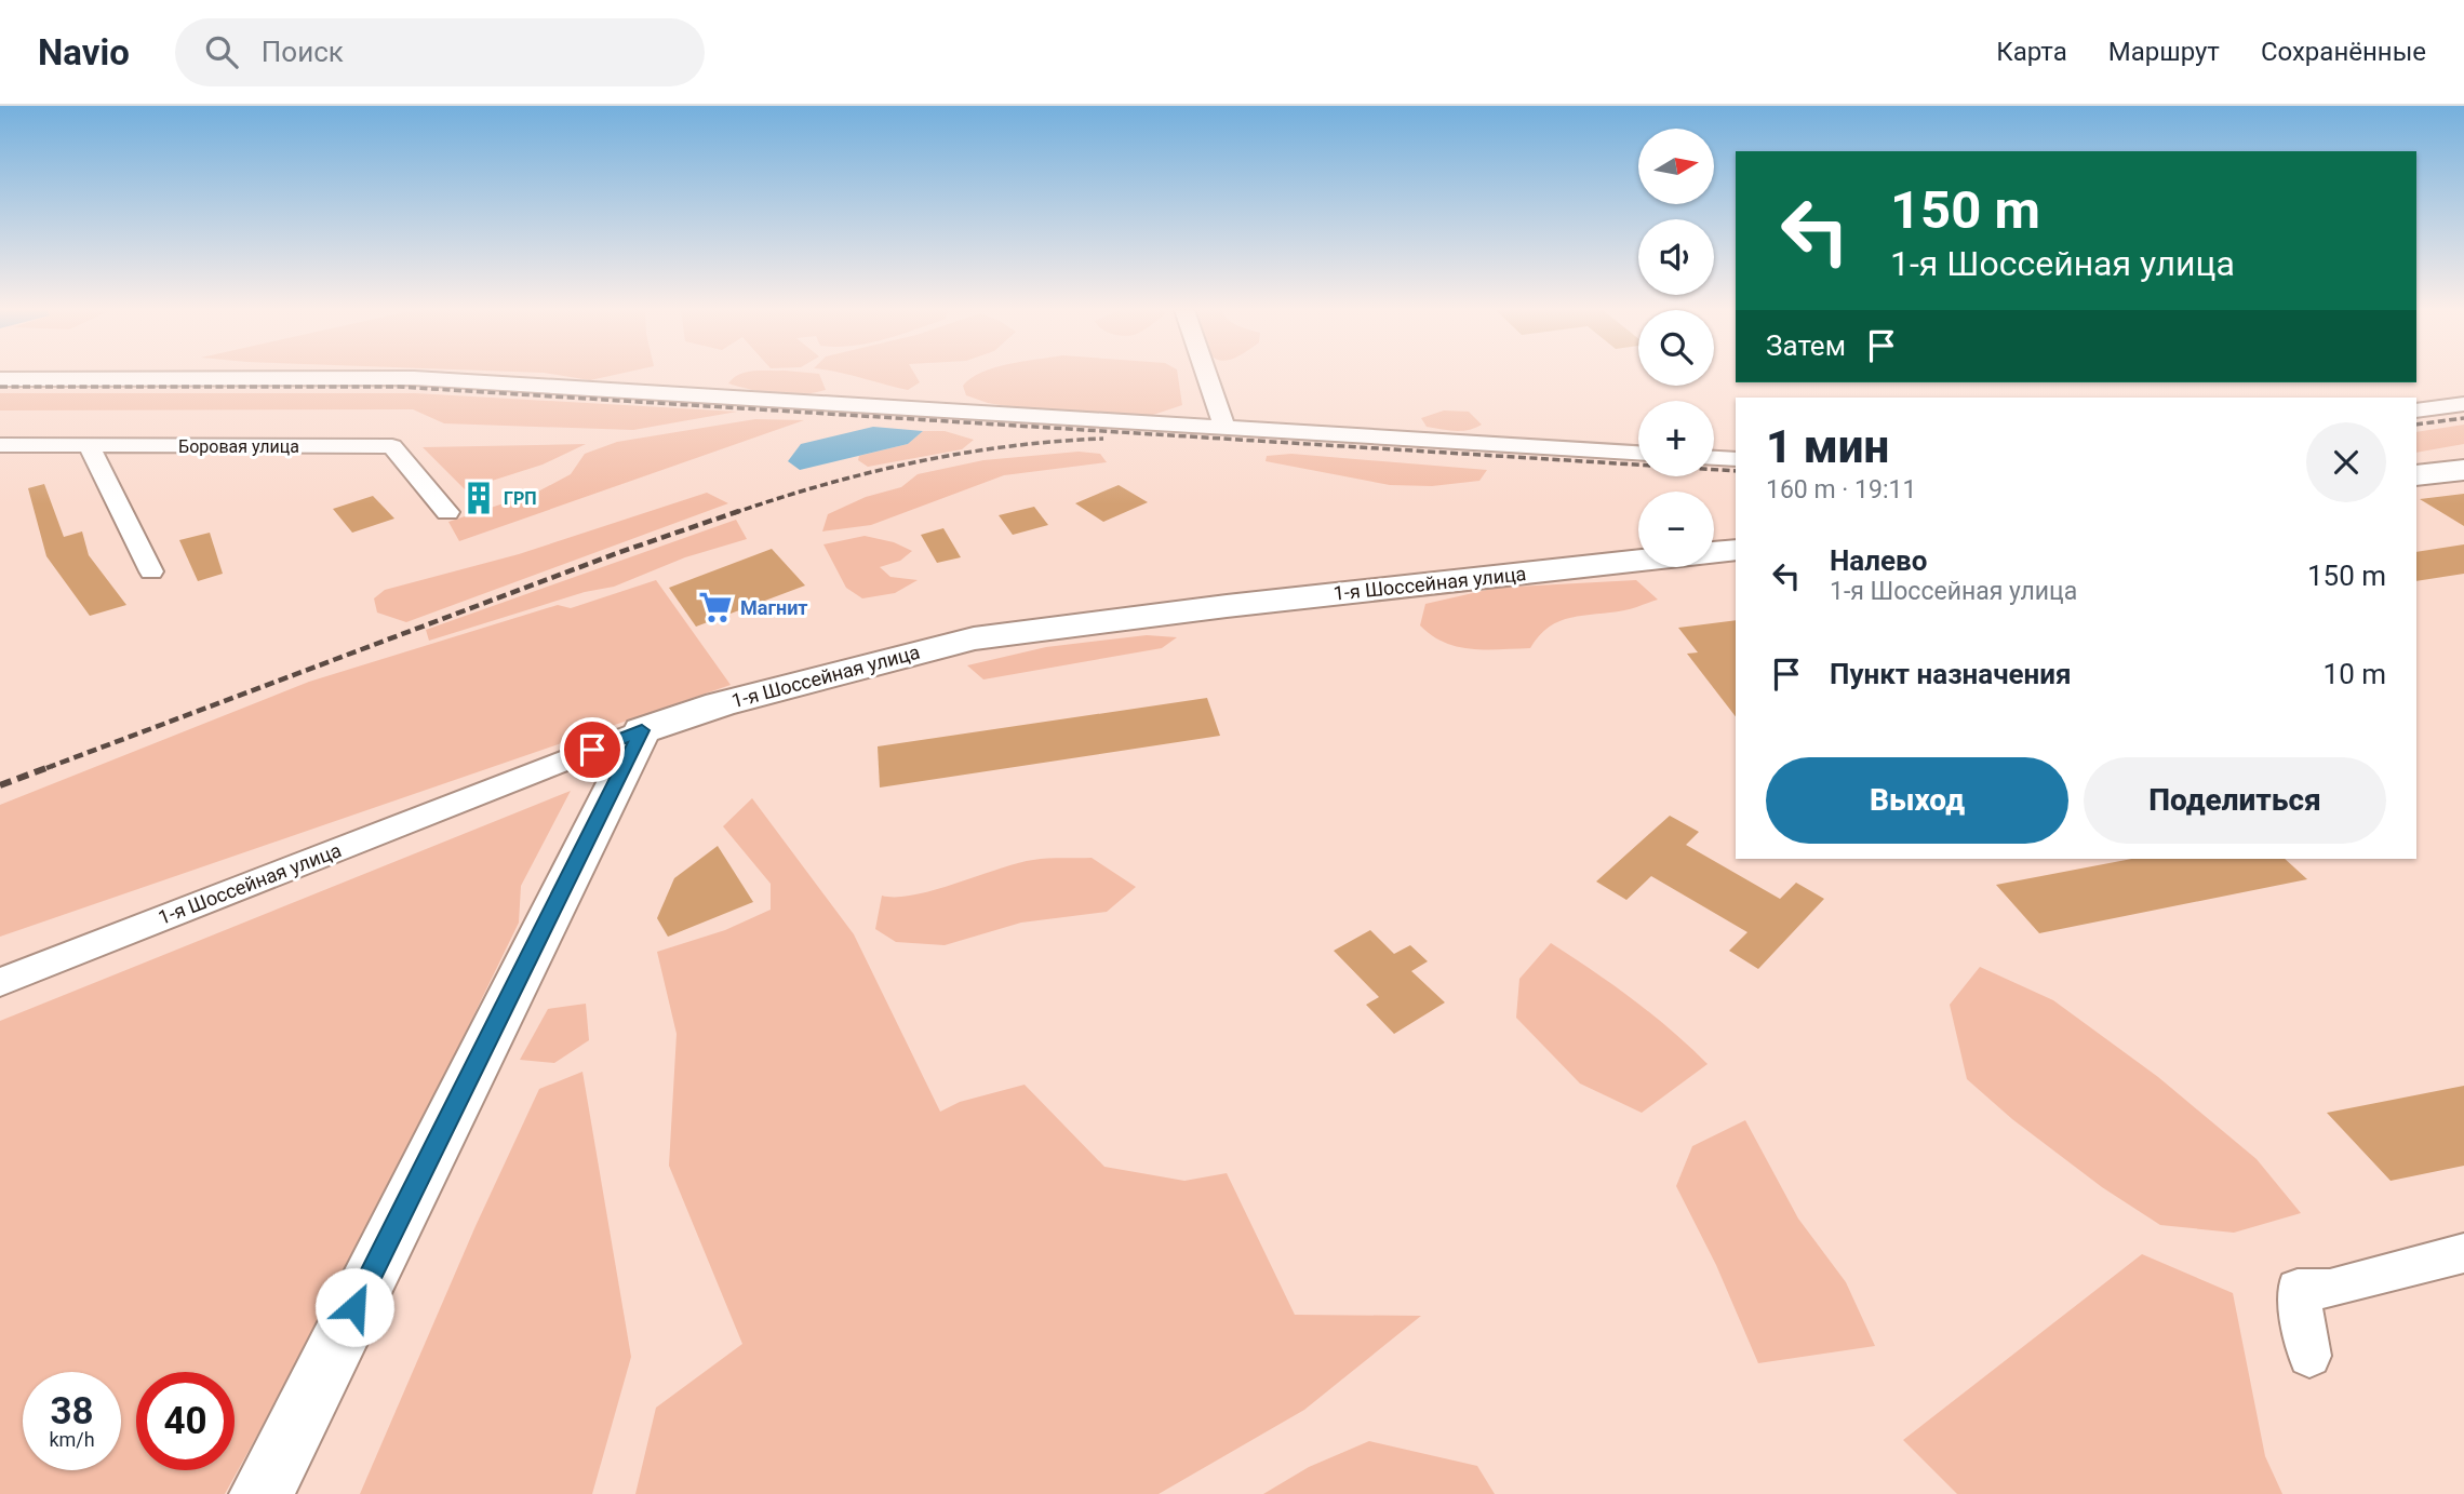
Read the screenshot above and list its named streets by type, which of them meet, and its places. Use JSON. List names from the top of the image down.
{
  "streets": {
    "street": ["Боровая улица", "1-я Шоссейная улица"]
  },
  "places": {
    "building": ["ГРП"],
    "supermarket": ["Магнит"]
  },
  "north": "right",
  "page": {
    "header": "Navio",
    "search": "Поиск",
    "nav": ["Карта", "Маршрут", "Сохранённые"],
    "map_buttons": ["+", "−"],
    "turn": ["150 m", "1-я Шоссейная улица"],
    "then": "Затем",
    "heading": ["1 мин", "160 m · 19:11"],
    "list": [
      {
        "name": "Налево",
        "note": "1-я Шоссейная улица",
        "value": "150 m"
      },
      {
        "name": "Пункт назначения",
        "value": "10 m"
      }
    ],
    "buttons": ["Выход", "Поделиться"],
    "speed": "38 km/h",
    "limit": "40"
  }
}
